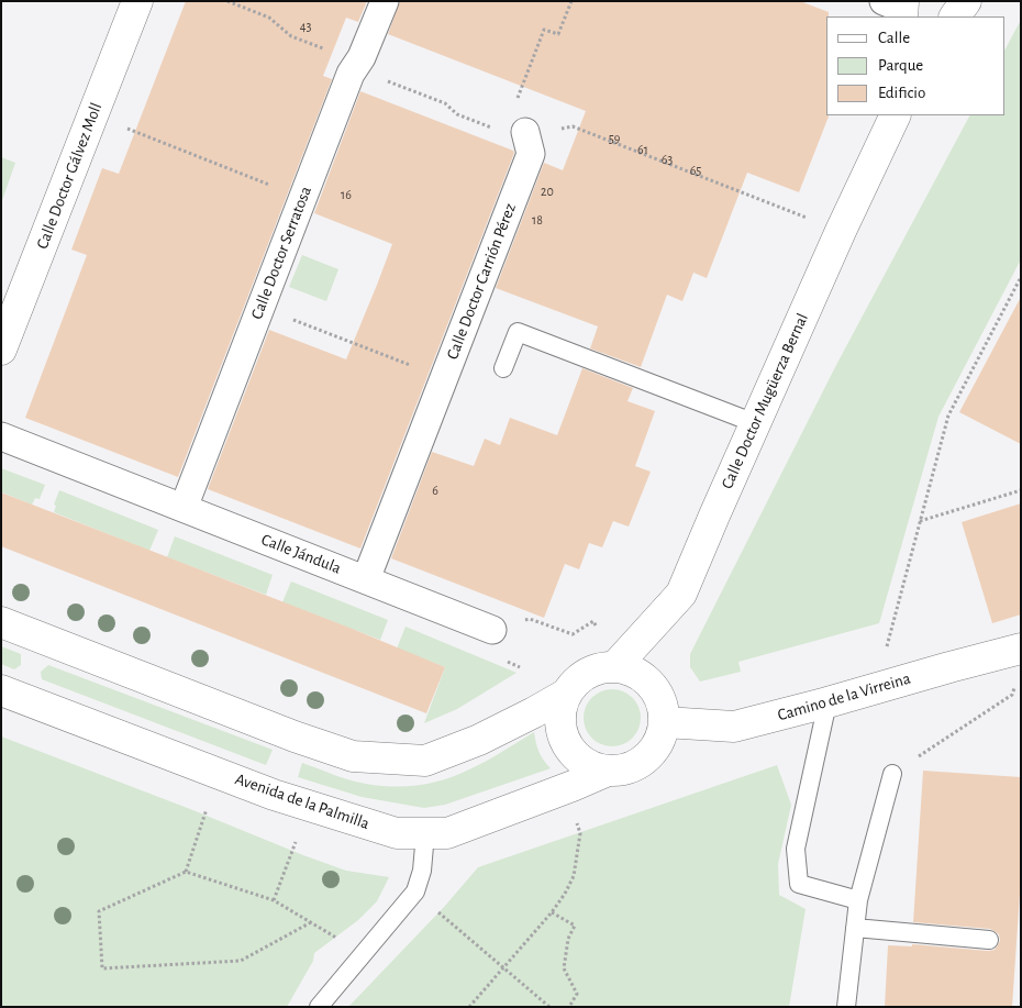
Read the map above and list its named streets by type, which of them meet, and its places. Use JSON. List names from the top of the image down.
{
  "streets": {
    "main road": [
      "Calle Doctor Gálvez Moll",
      "Calle Doctor Mugüerza Bernal",
      "Camino de la Virreina",
      "Avenida de la Palmilla"
    ],
    "street": ["Calle Doctor Serratosa", "Calle Doctor Carrión Pérez", "Calle Jándula"]
  },
  "crossings": [
    ["Calle Doctor Serratosa", "Calle Jándula"],
    ["Calle Doctor Carrión Pérez", "Calle Jándula"],
    ["Calle Doctor Mugüerza Bernal", "Camino de la Virreina"],
    ["Calle Doctor Mugüerza Bernal", "Avenida de la Palmilla"],
    ["Camino de la Virreina", "Avenida de la Palmilla"]
  ],
  "house_numbers": [
    "43",
    "59",
    "61",
    "63",
    "65",
    "20",
    "16",
    "18",
    "6"
  ],
  "legend": ["Calle", "Parque", "Edificio"]
}
